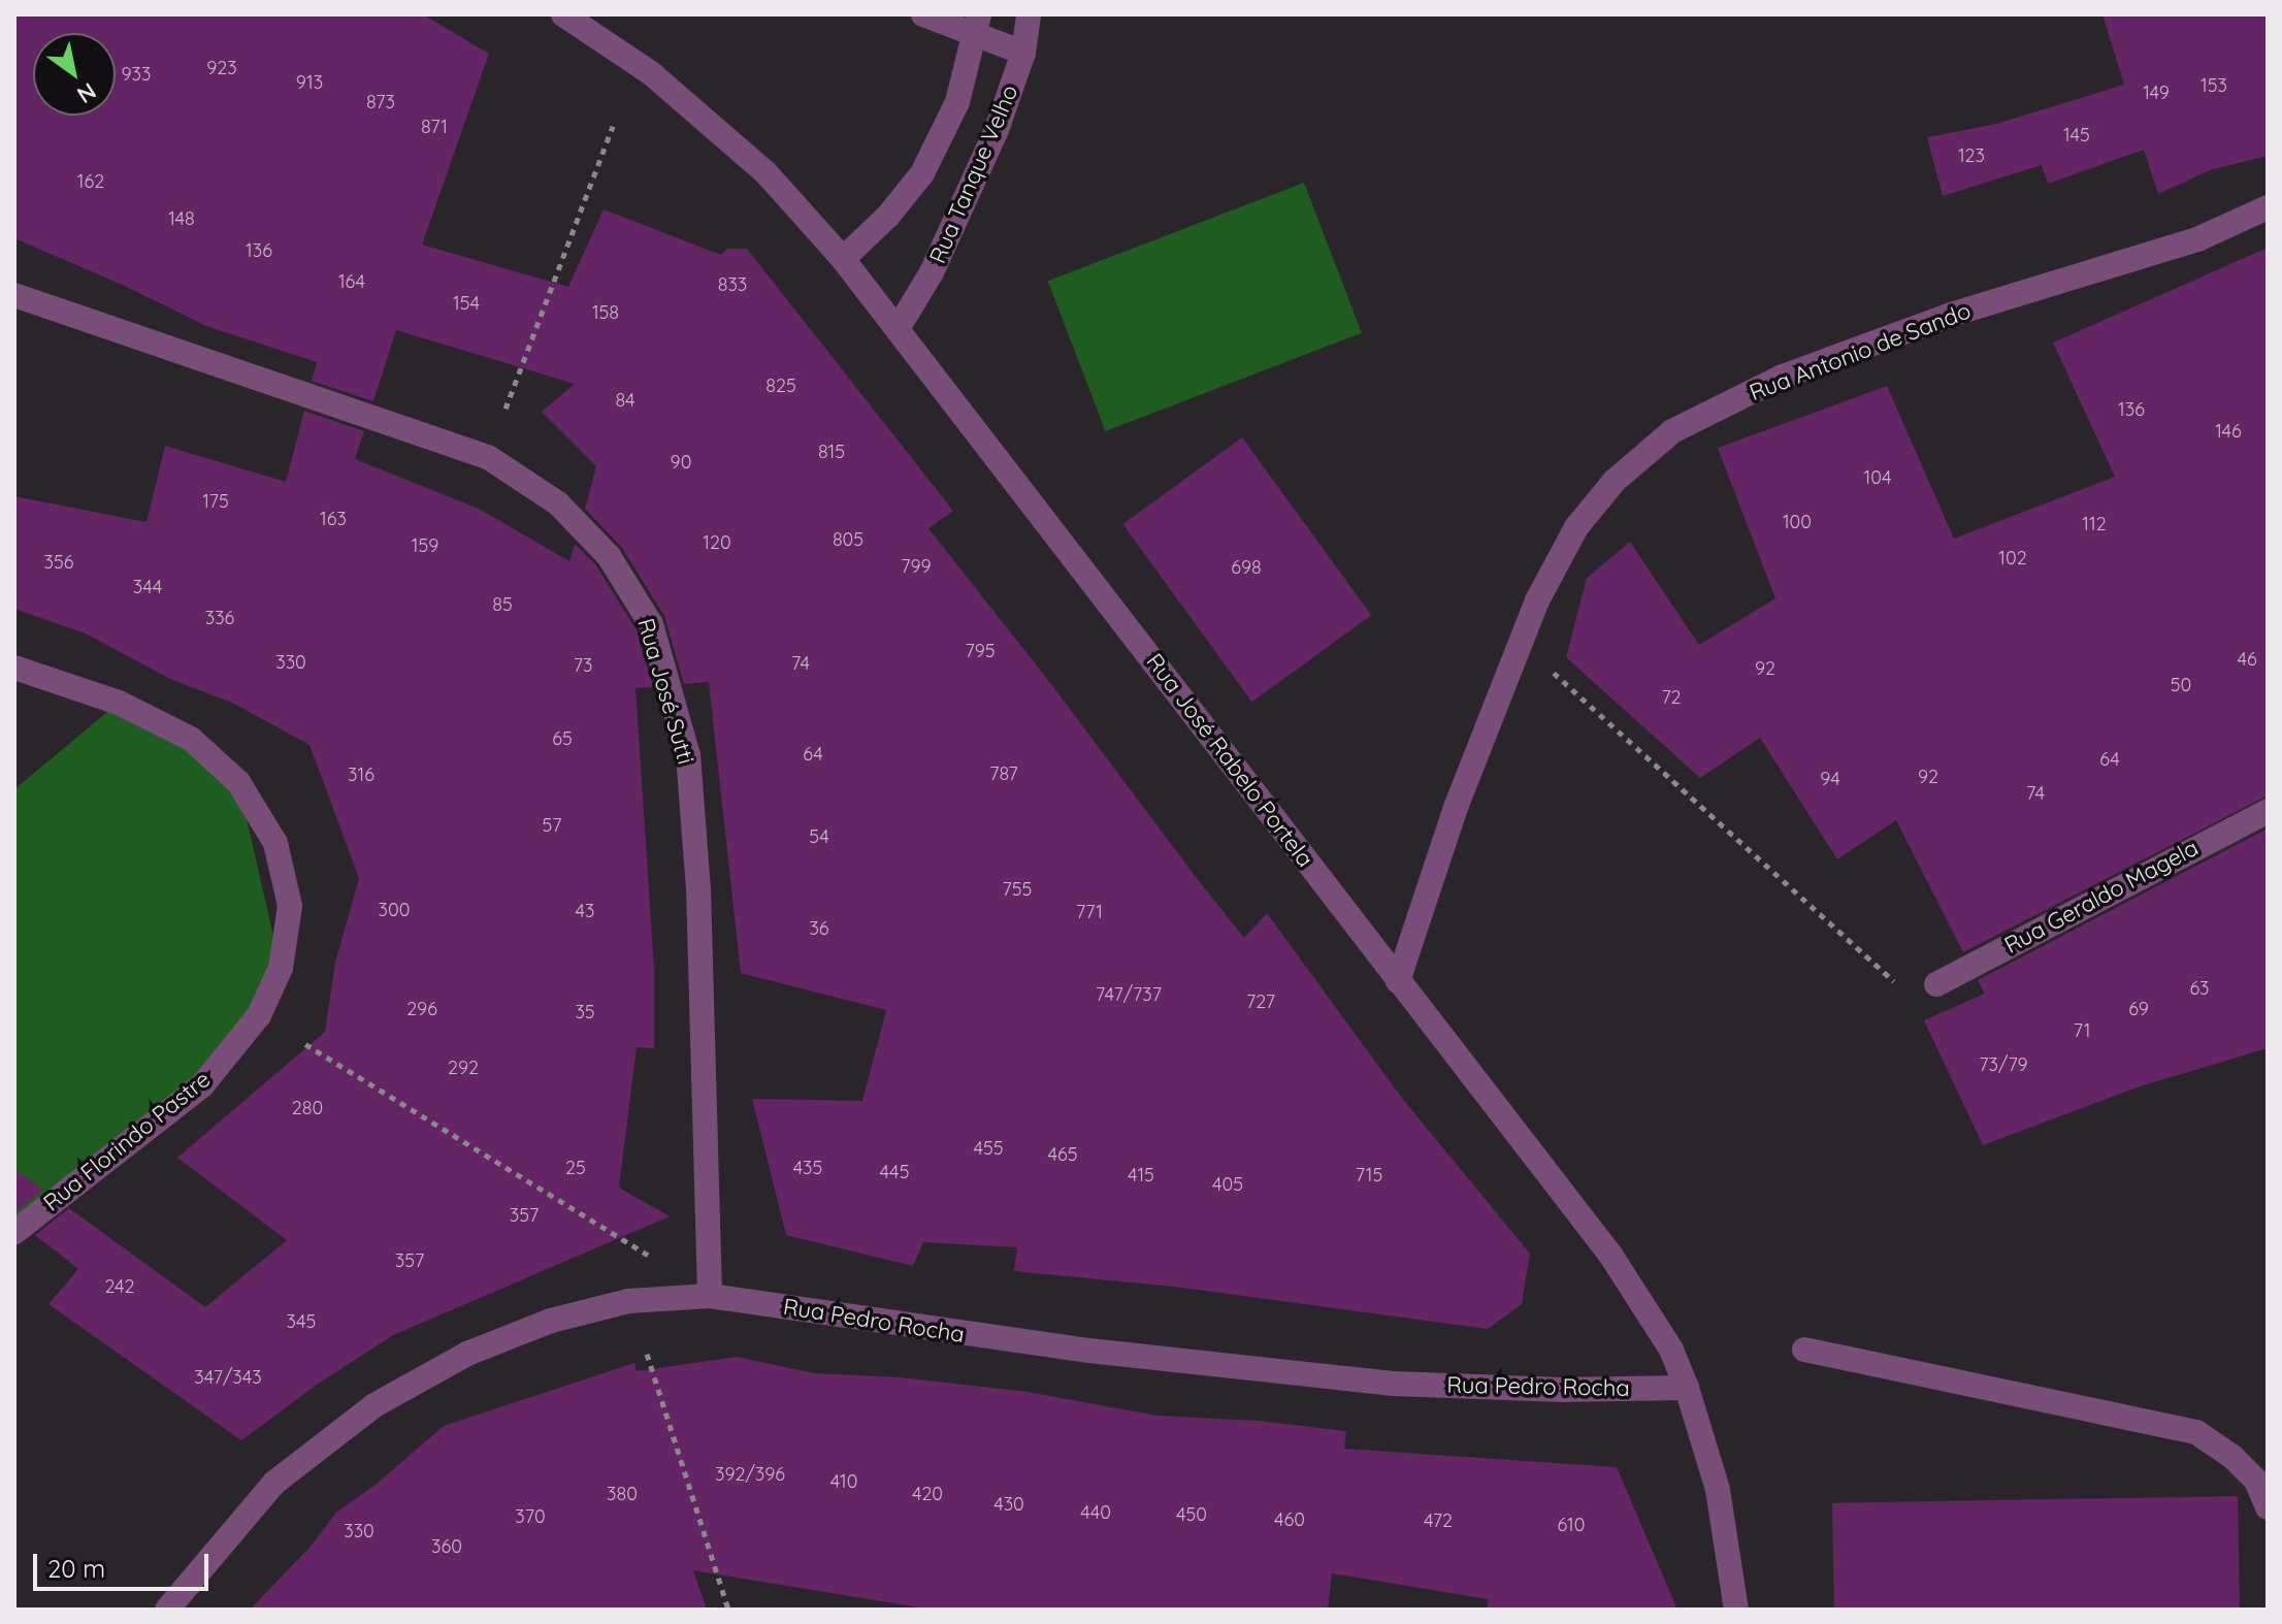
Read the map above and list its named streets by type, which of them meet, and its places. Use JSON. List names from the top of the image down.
{
  "streets": {
    "street": [
      "Rua Tanque Velho",
      "Rua Antonio de Sando",
      "Rua José Sutti",
      "Rua José Rabelo Portela",
      "Rua Geraldo Magela",
      "Rua Florindo Pastre",
      "Rua Pedro Rocha"
    ]
  },
  "crossings": [
    ["Rua Tanque Velho", "Rua José Rabelo Portela"],
    ["Rua Antonio de Sando", "Rua José Rabelo Portela"],
    ["Rua José Sutti", "Rua Pedro Rocha"],
    ["Rua José Rabelo Portela", "Rua Pedro Rocha"]
  ],
  "house_numbers": [
    "923",
    "933",
    "913",
    "153",
    "149",
    "873",
    "871",
    "145",
    "123",
    "162",
    "148",
    "136",
    "164",
    "833",
    "154",
    "158",
    "825",
    "84",
    "136",
    "146",
    "815",
    "90",
    "104",
    "175",
    "163",
    "100",
    "112",
    "805",
    "120",
    "159",
    "102",
    "356",
    "799",
    "698",
    "344",
    "85",
    "336",
    "795",
    "46",
    "330",
    "74",
    "73",
    "92",
    "50",
    "72",
    "65",
    "64",
    "64",
    "787",
    "316",
    "92",
    "94",
    "74",
    "57",
    "54",
    "755",
    "300",
    "43",
    "771",
    "36",
    "63",
    "747/737",
    "727",
    "296",
    "69",
    "35",
    "71",
    "73/79",
    "292",
    "280",
    "455",
    "465",
    "25",
    "435",
    "445",
    "415",
    "715",
    "405",
    "357",
    "357",
    "242",
    "345",
    "347/343",
    "392/396",
    "410",
    "380",
    "420",
    "430",
    "440",
    "450",
    "370",
    "460",
    "472",
    "610",
    "330",
    "360"
  ],
  "scale_bar": "20 m",
  "north": "bottom right"
}
